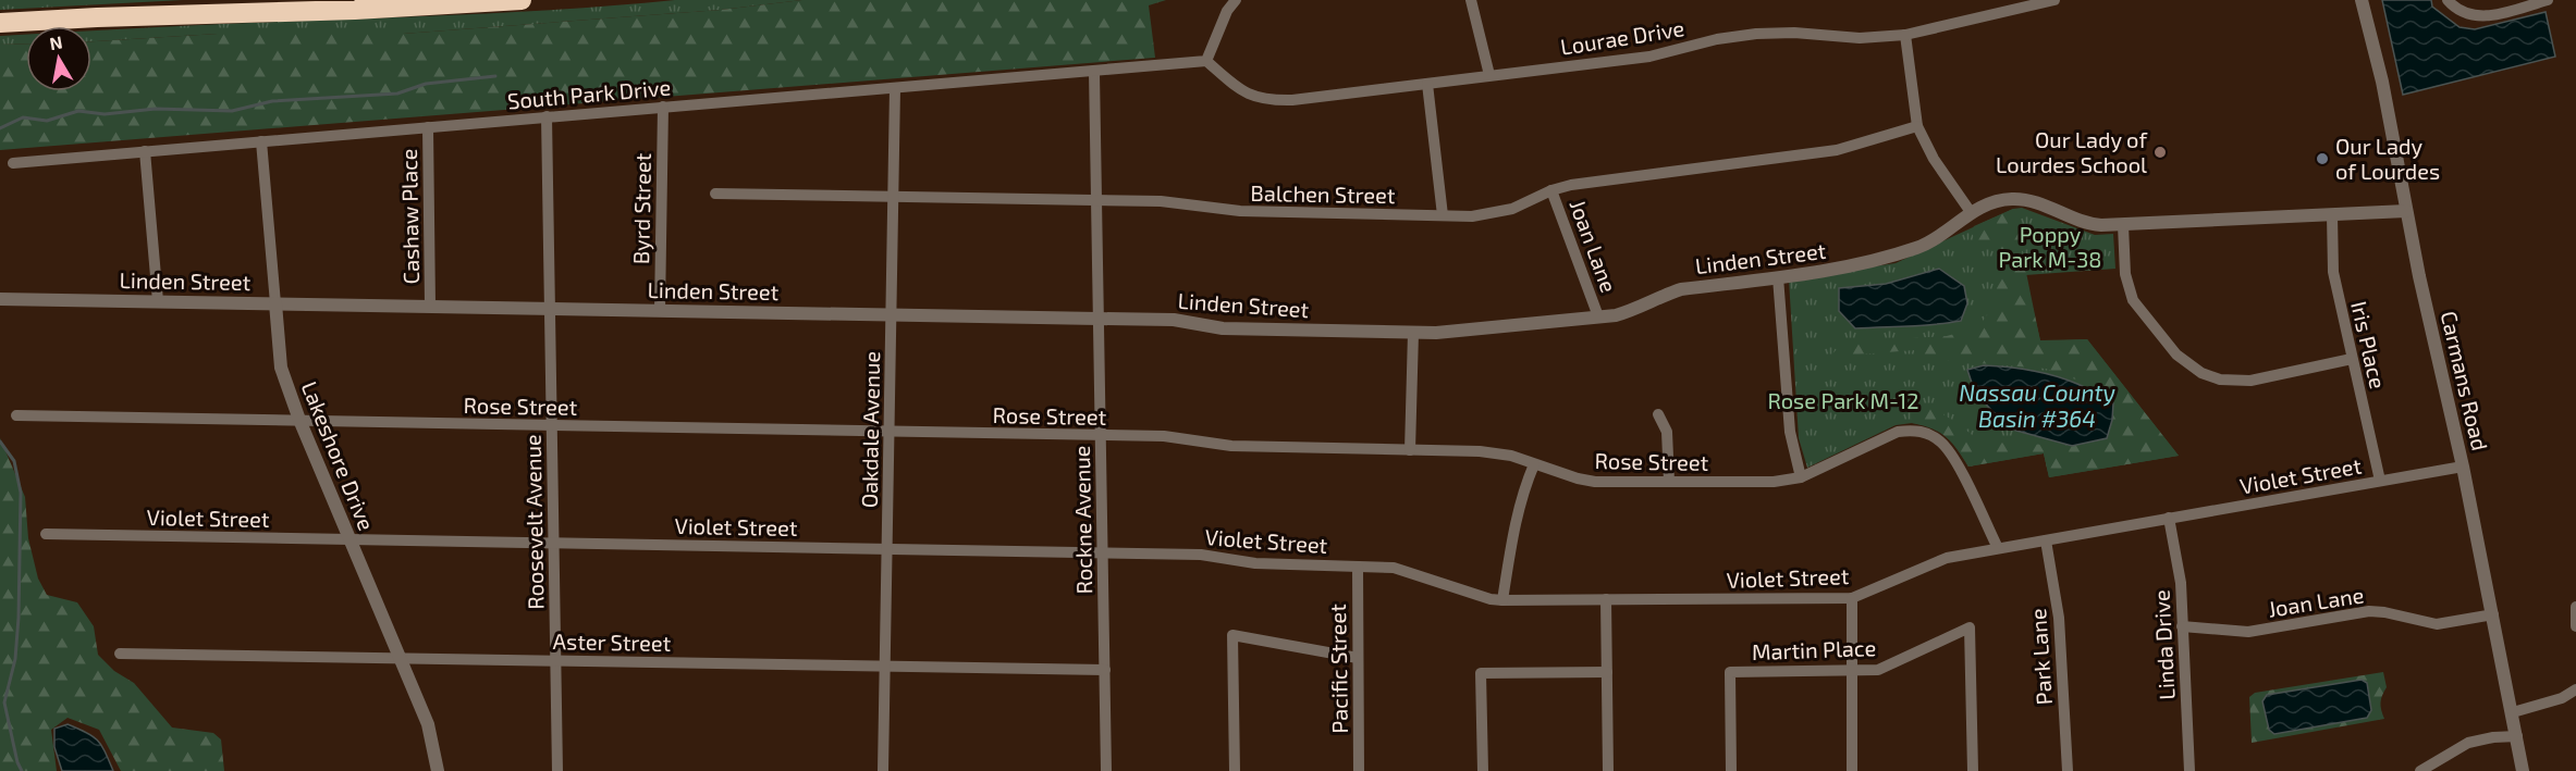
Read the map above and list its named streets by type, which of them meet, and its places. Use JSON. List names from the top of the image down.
{
  "streets": {
    "street": [
      "Lourae Drive",
      "South Park Drive",
      "Balchen Street",
      "Byrd Street",
      "Cashaw Place",
      "Joan Lane",
      "Linden Street",
      "Iris Place",
      "Carmans Road",
      "Rose Street",
      "Oakdale Avenue",
      "Lakeshore Drive",
      "Violet Street",
      "Rockne Avenue",
      "Roosevelt Avenue",
      "Aster Street",
      "Linda Drive",
      "Martin Place",
      "Park Lane",
      "Pacific Street"
    ]
  },
  "crossings": [
    ["Lourae Drive", "South Park Drive"],
    ["South Park Drive", "Byrd Street"],
    ["South Park Drive", "Cashaw Place"],
    ["South Park Drive", "Oakdale Avenue"],
    ["South Park Drive", "Lakeshore Drive"],
    ["South Park Drive", "Rockne Avenue"],
    ["South Park Drive", "Roosevelt Avenue"],
    ["Balchen Street", "Joan Lane"],
    ["Balchen Street", "Oakdale Avenue"],
    ["Balchen Street", "Rockne Avenue"],
    ["Byrd Street", "Linden Street"],
    ["Cashaw Place", "Linden Street"],
    ["Joan Lane", "Linden Street"],
    ["Joan Lane", "Carmans Road"],
    ["Joan Lane", "Linda Drive"],
    ["Linden Street", "Iris Place"],
    ["Linden Street", "Carmans Road"],
    ["Linden Street", "Oakdale Avenue"],
    ["Linden Street", "Lakeshore Drive"],
    ["Linden Street", "Rockne Avenue"],
    ["Linden Street", "Roosevelt Avenue"],
    ["Iris Place", "Violet Street"],
    ["Carmans Road", "Violet Street"],
    ["Rose Street", "Oakdale Avenue"],
    ["Rose Street", "Lakeshore Drive"],
    ["Rose Street", "Violet Street"],
    ["Rose Street", "Rockne Avenue"],
    ["Rose Street", "Roosevelt Avenue"],
    ["Oakdale Avenue", "Violet Street"],
    ["Oakdale Avenue", "Aster Street"],
    ["Lakeshore Drive", "Violet Street"],
    ["Lakeshore Drive", "Aster Street"],
    ["Violet Street", "Rockne Avenue"],
    ["Violet Street", "Roosevelt Avenue"],
    ["Violet Street", "Linda Drive"],
    ["Violet Street", "Park Lane"],
    ["Violet Street", "Pacific Street"],
    ["Rockne Avenue", "Aster Street"],
    ["Roosevelt Avenue", "Aster Street"]
  ],
  "water": ["Nassau County Basin #364"],
  "parks": ["Poppy Park M-38", "Rose Park M-12"],
  "places": ["Our Lady of Lourdes School", "Our Lady of Lourdes"],
  "north": "top"
}
